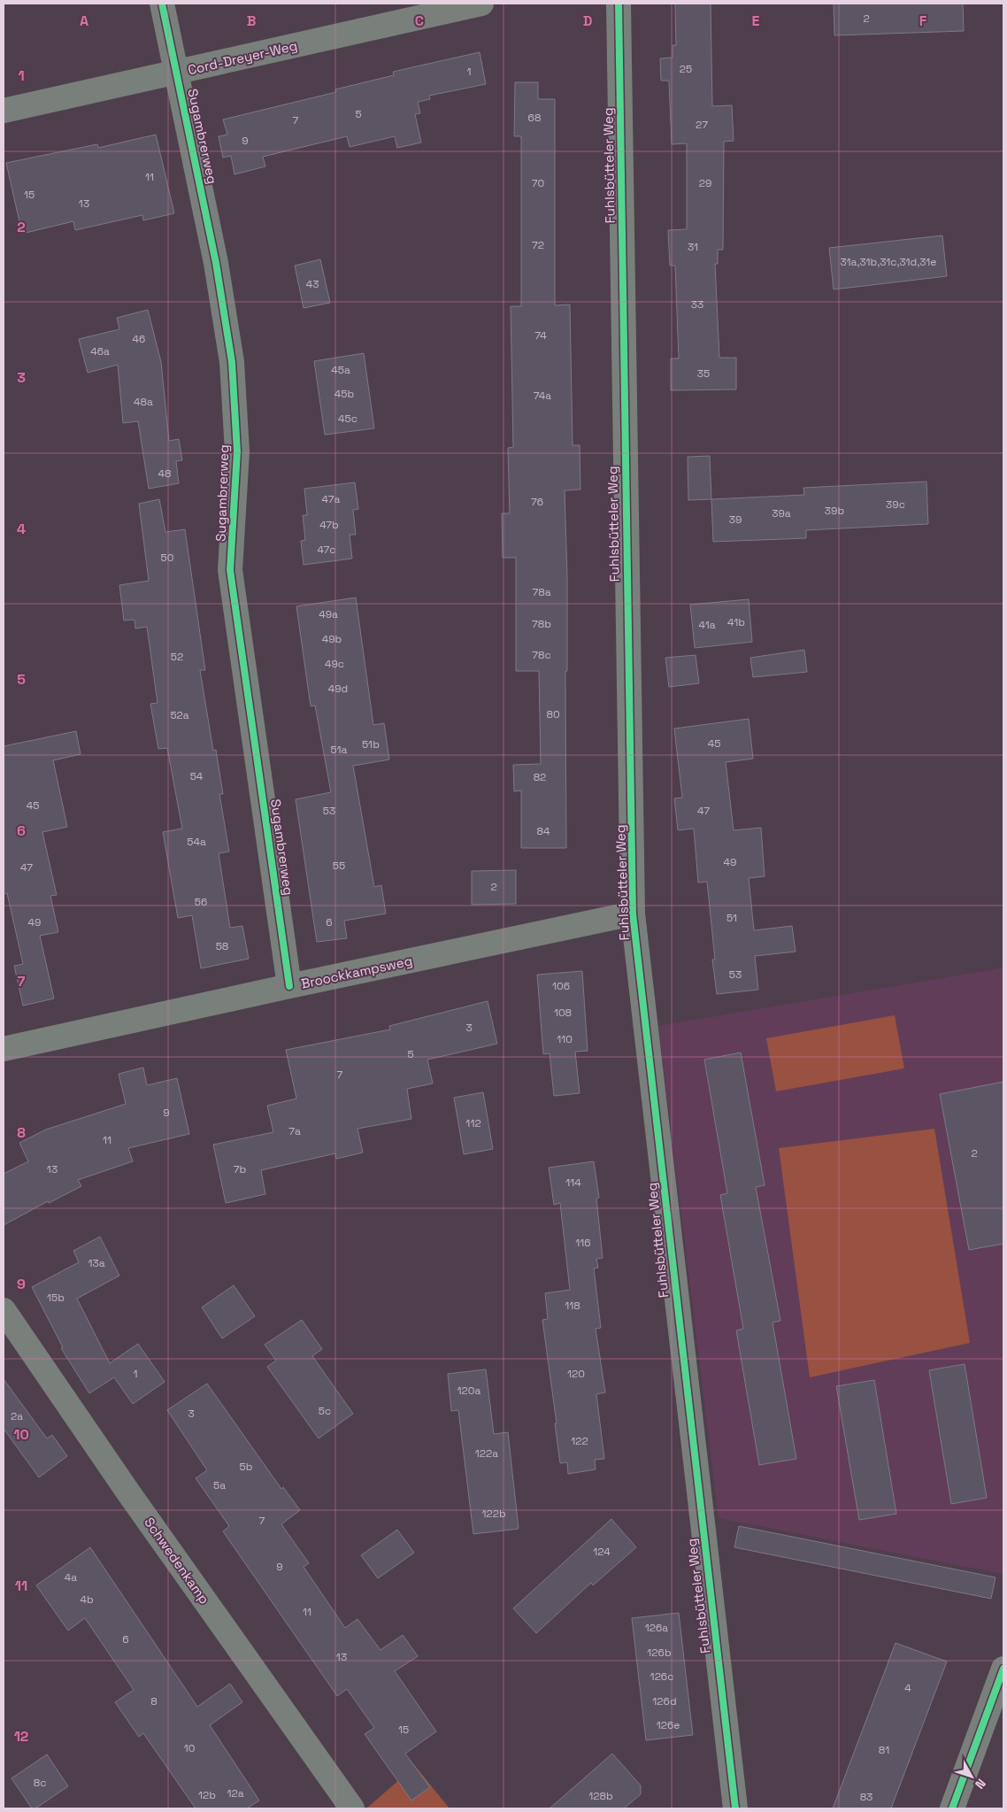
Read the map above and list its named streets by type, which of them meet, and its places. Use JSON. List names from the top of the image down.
{
  "streets": {
    "street": [
      "Cord-Dreyer-Weg",
      "Sugambrerweg",
      "Fuhlsbütteler Weg",
      "Broockkampsweg",
      "Schwedenkamp"
    ]
  },
  "crossings": [
    ["Cord-Dreyer-Weg", "Sugambrerweg"],
    ["Sugambrerweg", "Broockkampsweg"],
    ["Fuhlsbütteler Weg", "Broockkampsweg"]
  ],
  "house_numbers": [
    "2",
    "25",
    "1",
    "5",
    "68",
    "7",
    "27",
    "9",
    "11",
    "70",
    "29",
    "15",
    "13",
    "72",
    "31",
    "31a,31b,31c,31d,31e",
    "43",
    "33",
    "74",
    "46",
    "46a",
    "45a",
    "35",
    "45b",
    "74a",
    "48a",
    "45c",
    "48",
    "47a",
    "76",
    "39c",
    "39b",
    "39a",
    "39",
    "47b",
    "47c",
    "50",
    "78a",
    "49a",
    "41b",
    "78b",
    "41a",
    "49b",
    "78c",
    "52",
    "49c",
    "49d",
    "80",
    "52a",
    "45",
    "51b",
    "51a",
    "54",
    "82",
    "45",
    "53",
    "47",
    "84",
    "54a",
    "49",
    "55",
    "47",
    "2",
    "56",
    "51",
    "49",
    "6",
    "58",
    "53",
    "106",
    "108",
    "3",
    "110",
    "5",
    "7",
    "9",
    "112",
    "7a",
    "11",
    "2",
    "13",
    "7b",
    "114",
    "116",
    "13a",
    "15b",
    "118",
    "1",
    "120",
    "120a",
    "5c",
    "3",
    "2a",
    "122",
    "122a",
    "5b",
    "5a",
    "122b",
    "7",
    "124",
    "9",
    "4a",
    "4b",
    "11",
    "126a",
    "6",
    "126b",
    "13",
    "126c",
    "4",
    "8",
    "126d",
    "126e",
    "15",
    "10",
    "81",
    "8c",
    "12a",
    "12b",
    "128b",
    "83"
  ],
  "north": "bottom right",
  "grid": {
    "columns": [
      "A",
      "B",
      "C",
      "D",
      "E",
      "F"
    ],
    "rows": [
      "1",
      "2",
      "3",
      "4",
      "5",
      "6",
      "7",
      "8",
      "9",
      "10",
      "11",
      "12"
    ]
  }
}
